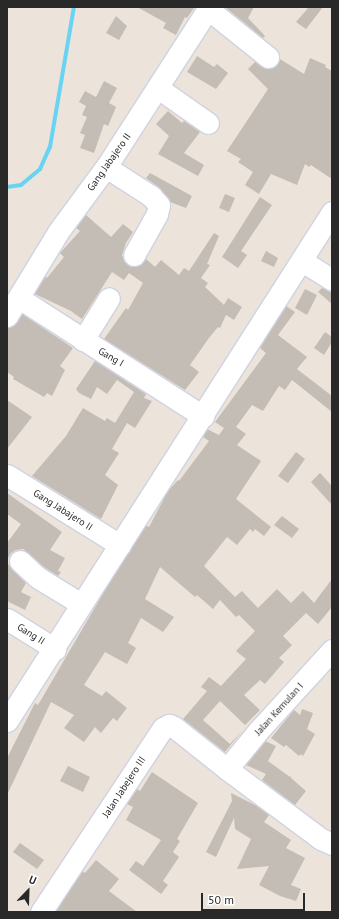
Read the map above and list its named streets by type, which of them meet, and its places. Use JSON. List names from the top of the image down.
{
  "streets": {
    "street": [
      "Gang Jabajero II",
      "Gang I",
      "Gang II",
      "Jalan Kemulan I",
      "Jalan Jabejero III"
    ]
  },
  "crossings": [
    ["Gang Jabajero II", "Gang I"],
    ["Jalan Kemulan I", "Jalan Jabejero III"]
  ],
  "scale_bar": "50 m",
  "north": "top right"
}
